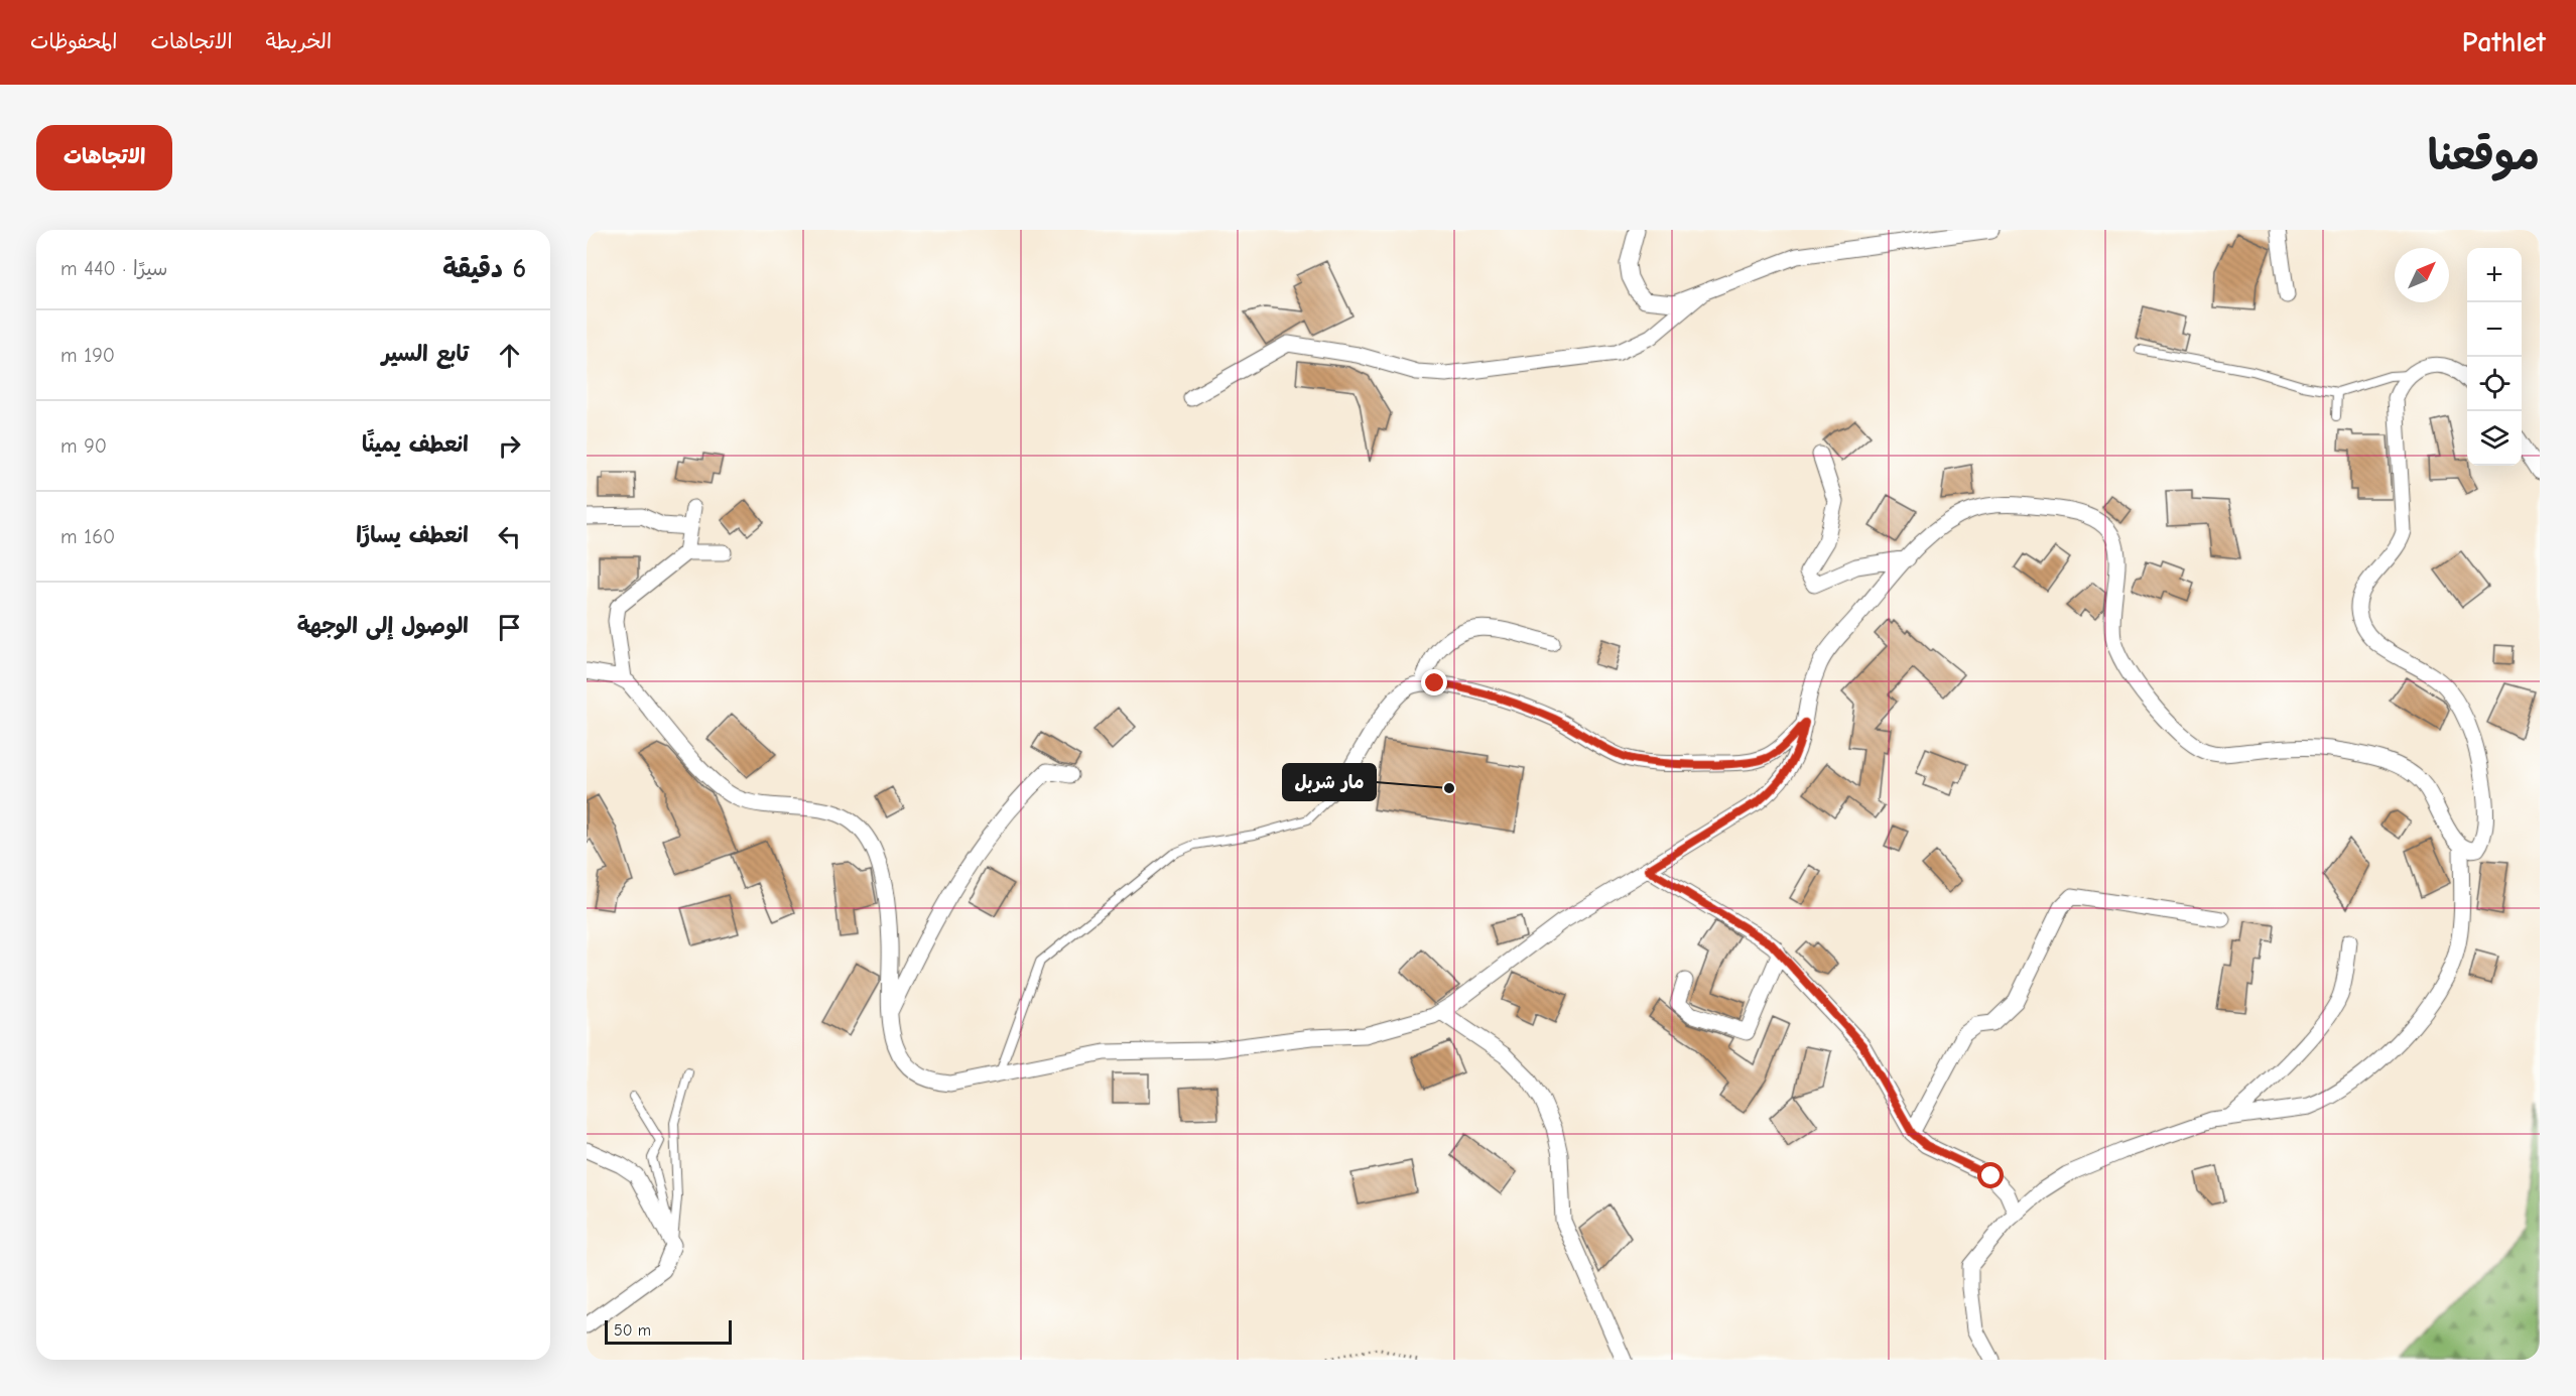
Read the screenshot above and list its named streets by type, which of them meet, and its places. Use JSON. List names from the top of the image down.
{
  "places": ["مار شربل"],
  "scale_bar": "50 m",
  "north": "top right",
  "page": {
    "header": "Pathlet",
    "nav": ["الخريطة", "الاتجاهات", "المحفوظات"],
    "title": "موقعنا",
    "buttons": "الاتجاهات",
    "heading": ["6 دقيقة", "سيرًا · 440 m"],
    "map_buttons": ["+", "−"],
    "list": [
      ["تابع السير", "190 m"],
      ["انعطف يمينًا", "90 m"],
      ["انعطف يسارًا", "160 m"],
      "الوصول إلى الوجهة"
    ],
    "scale": "50 m"
  }
}
